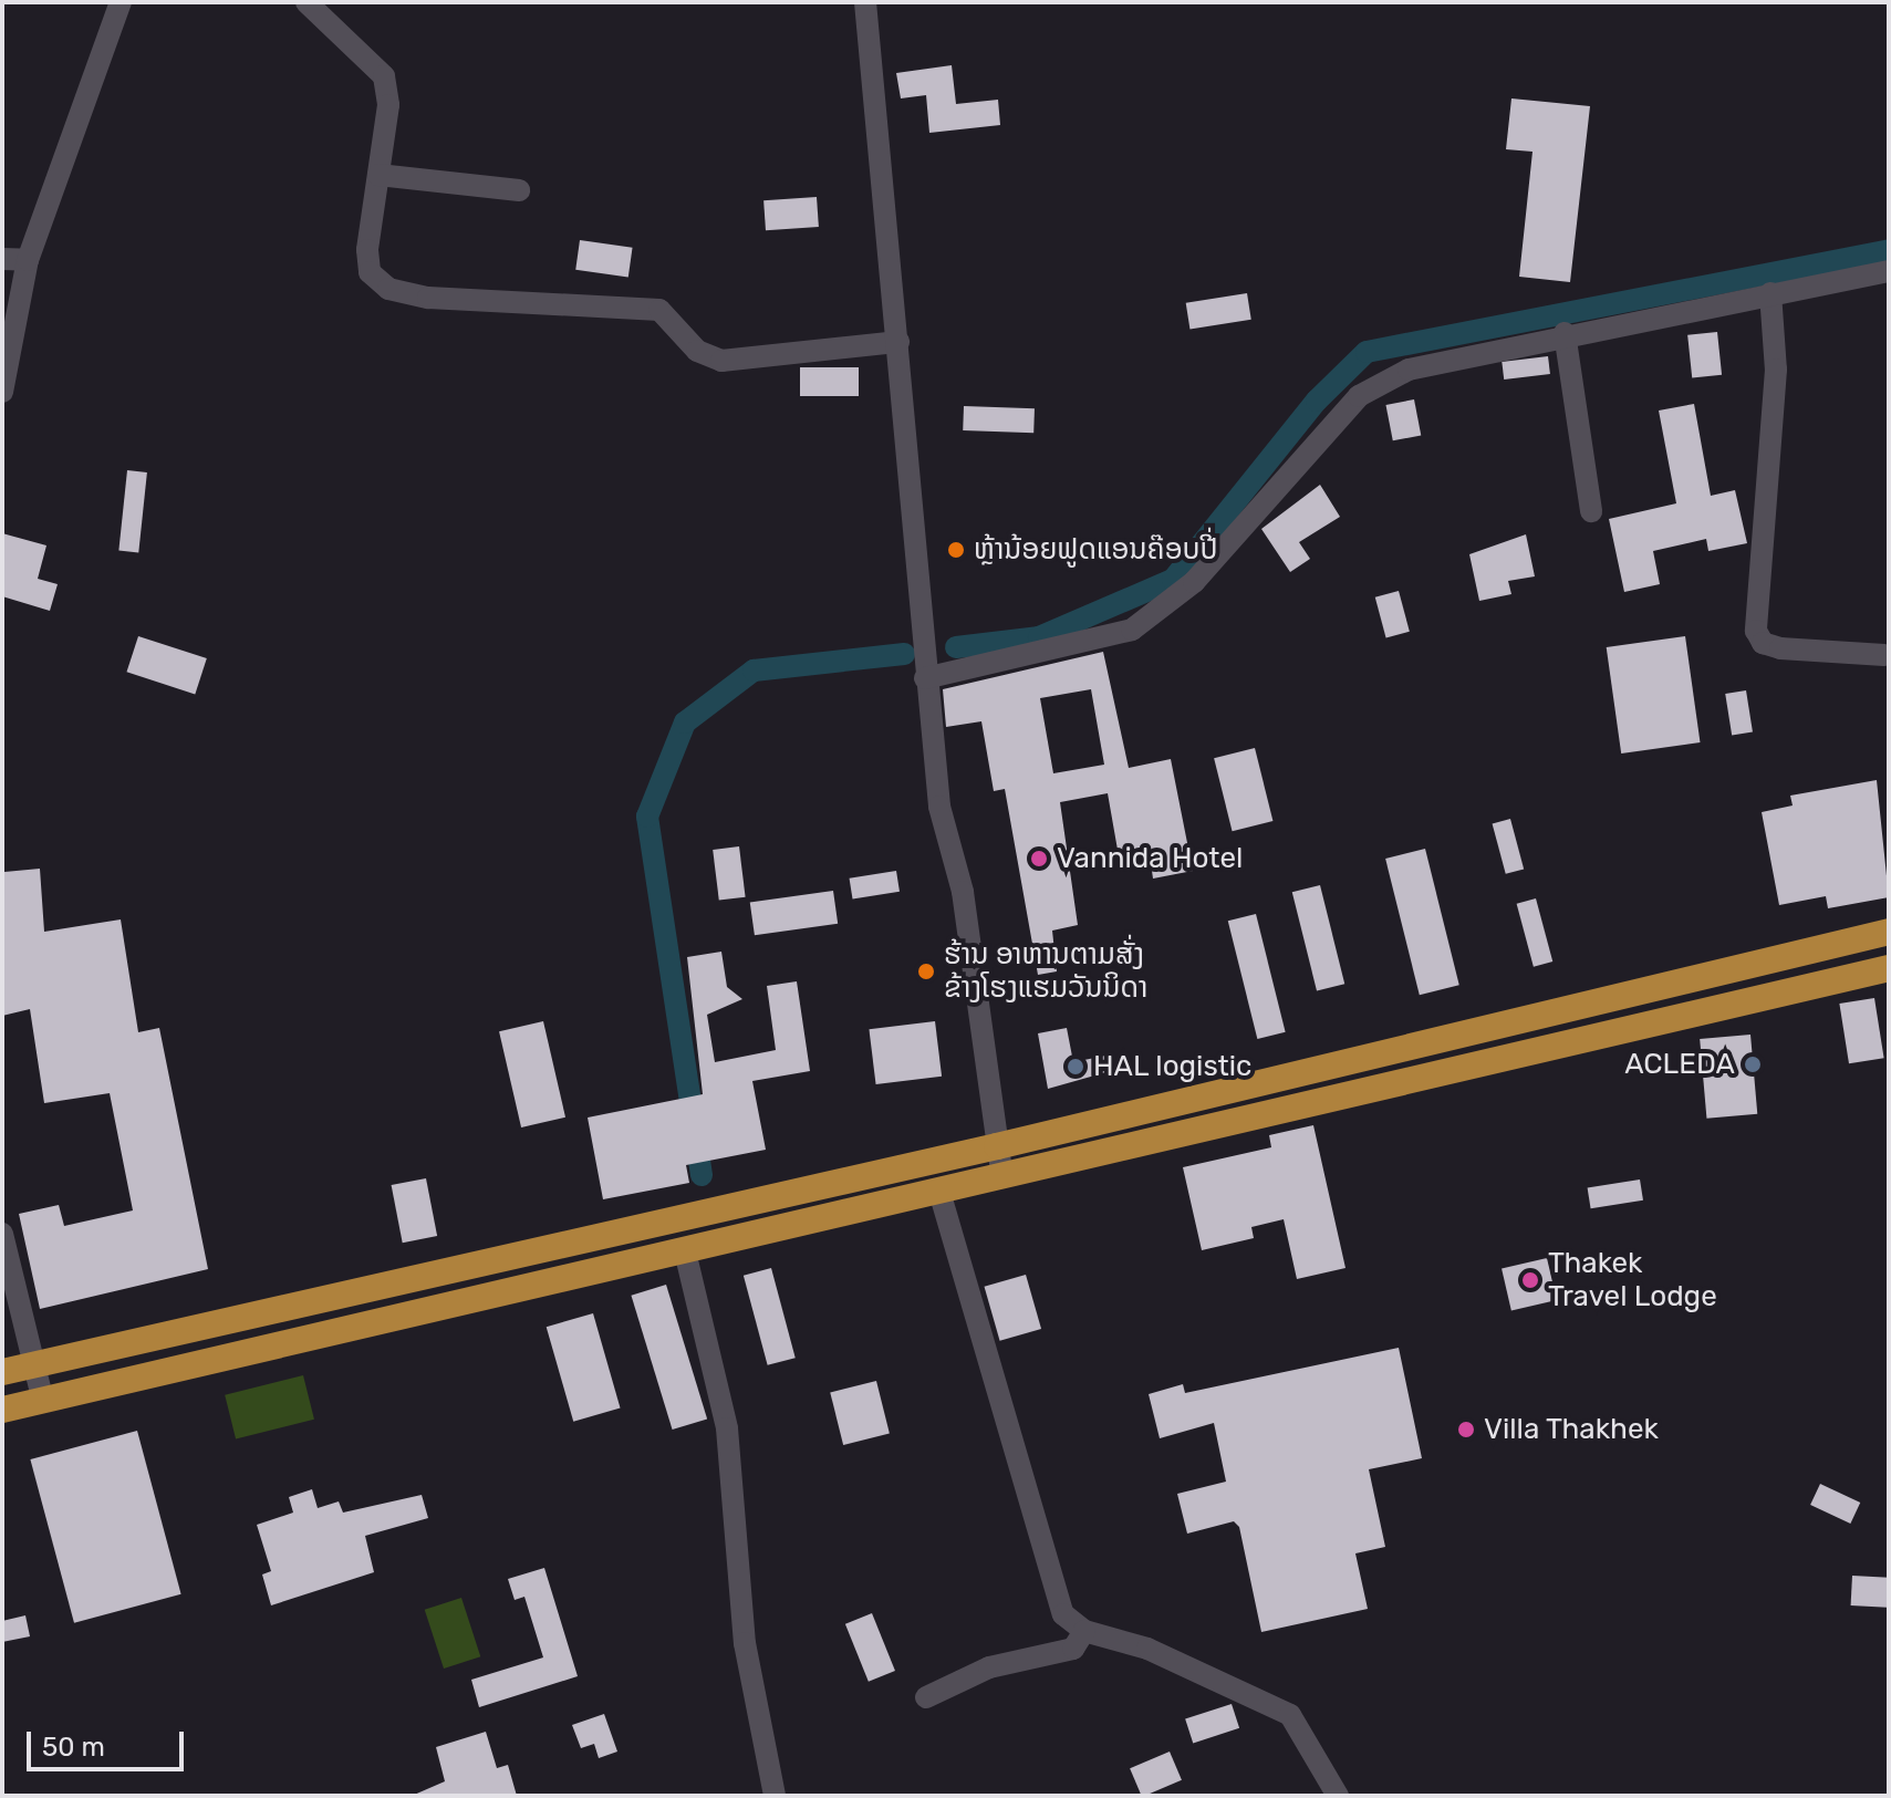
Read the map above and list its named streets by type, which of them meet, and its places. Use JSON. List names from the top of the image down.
{
  "places": [
    "ຫຼ້ານ້ອຍຟູດແອນຄ໊ອບປີ່",
    "Vannida Hotel",
    "ຮ້ານ ອາຫານຕາມສັ່ງ ຂ້າງໂຮງແຮມວັນນິດາ",
    "ACLEDA",
    "HAL logistic",
    "Thakek Travel Lodge",
    "Villa Thakhek"
  ],
  "scale_bar": "50 m"
}
